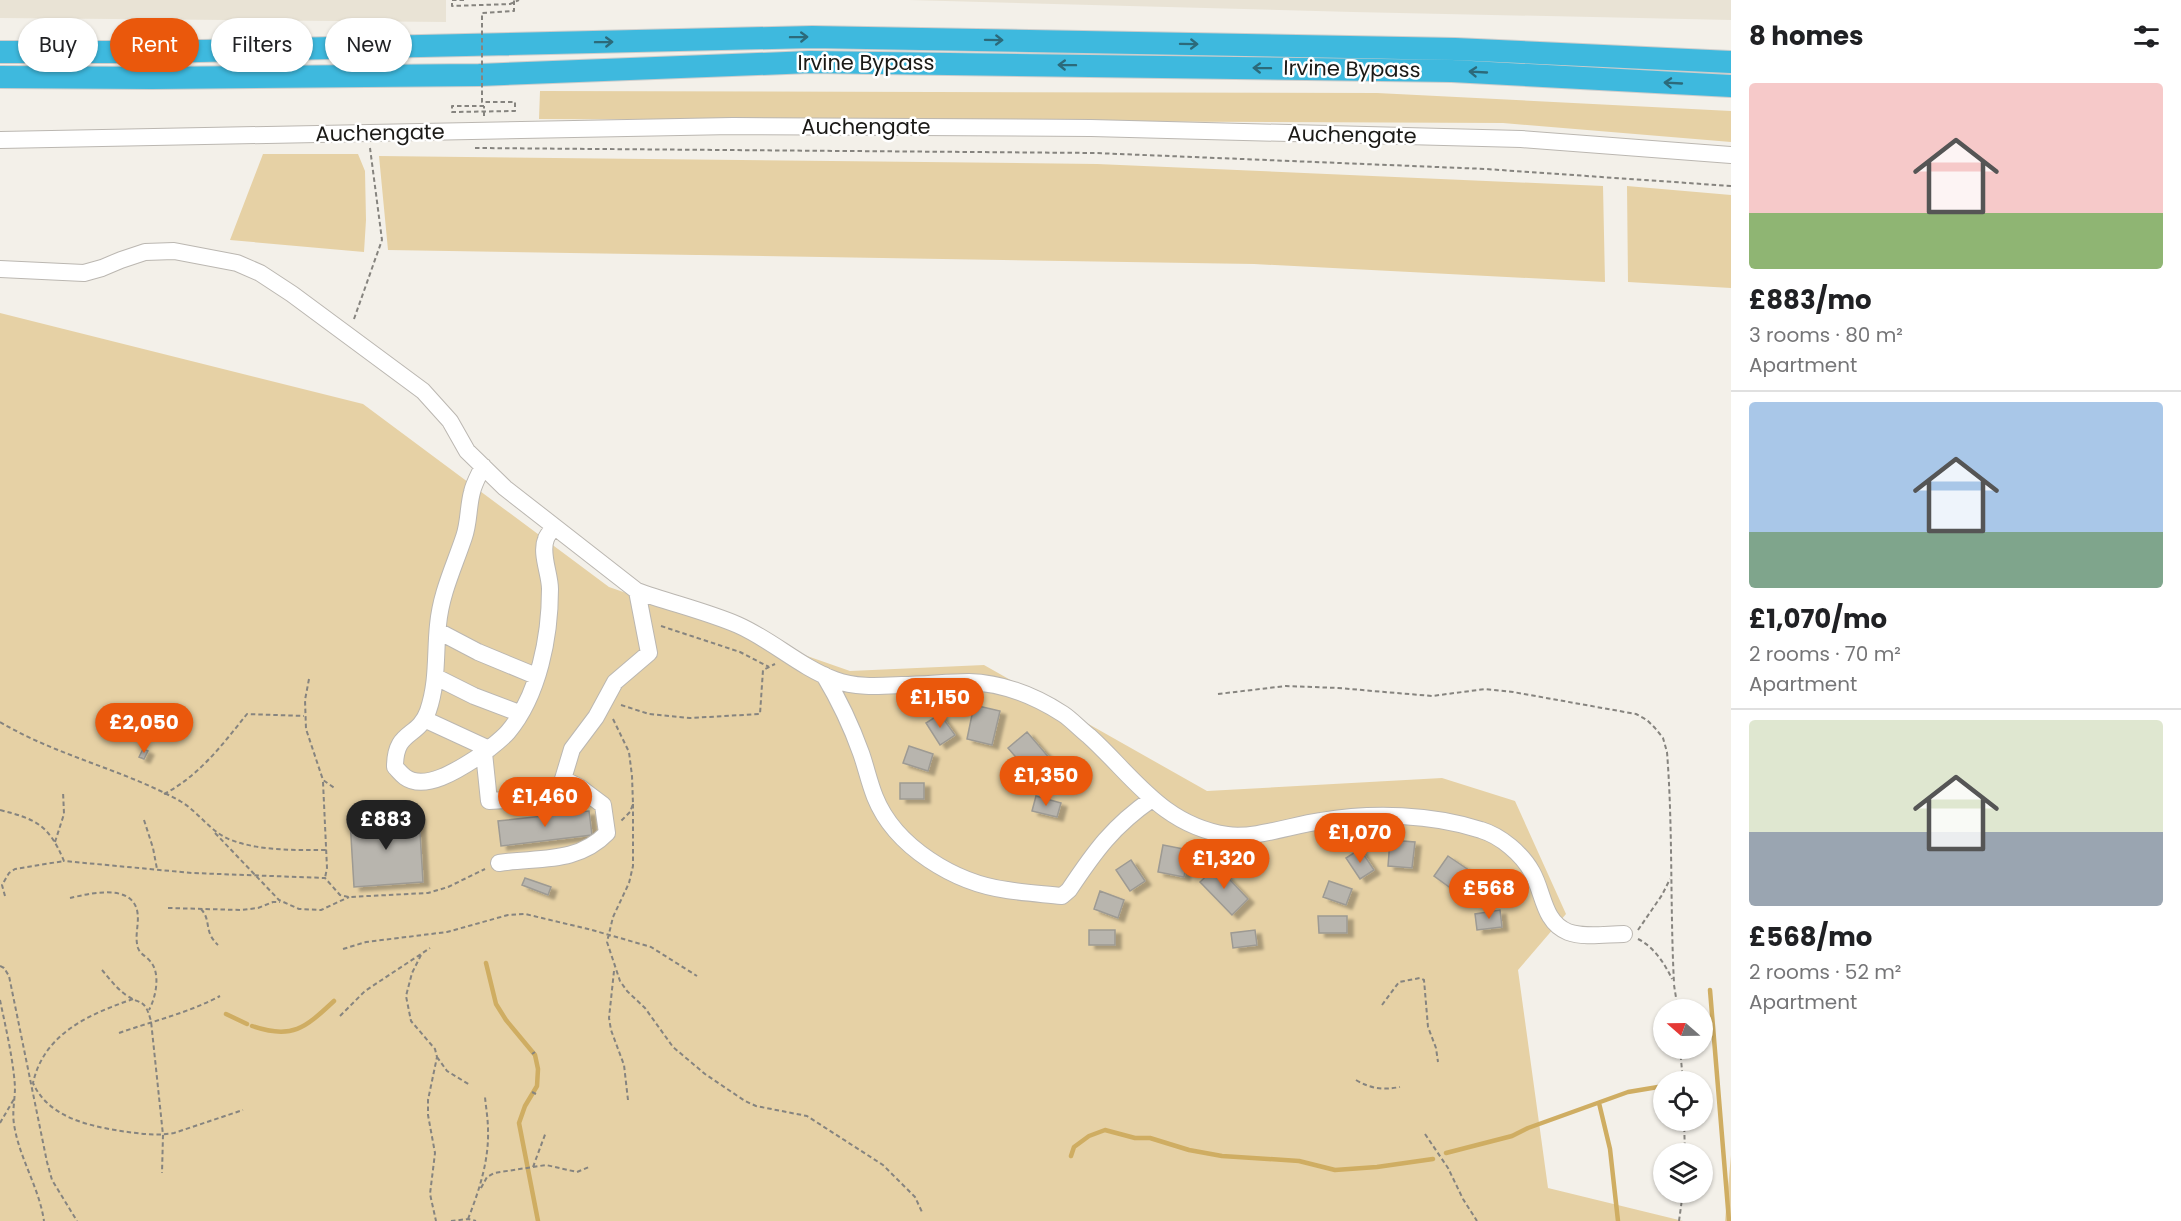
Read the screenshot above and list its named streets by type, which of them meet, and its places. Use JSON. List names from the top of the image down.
{
  "streets": {
    "highway": ["Irvine Bypass"],
    "street": ["Auchengate"]
  },
  "north": "left",
  "page": {
    "heading": "8 homes",
    "chip": [
      "Buy",
      "Rent",
      "Filters",
      "New"
    ],
    "list": [
      {
        "name": "£883/mo",
        "note": "3 rooms · 80 m² · Apartment"
      },
      {
        "name": "£1,070/mo",
        "note": "2 rooms · 70 m² · Apartment"
      },
      {
        "name": "£568/mo",
        "note": "2 rooms · 52 m² · Apartment"
      }
    ],
    "price": [
      "£1,150",
      "£2,050",
      "£1,350",
      "£1,460",
      "£883",
      "£1,070",
      "£1,320",
      "£568"
    ]
  }
}
